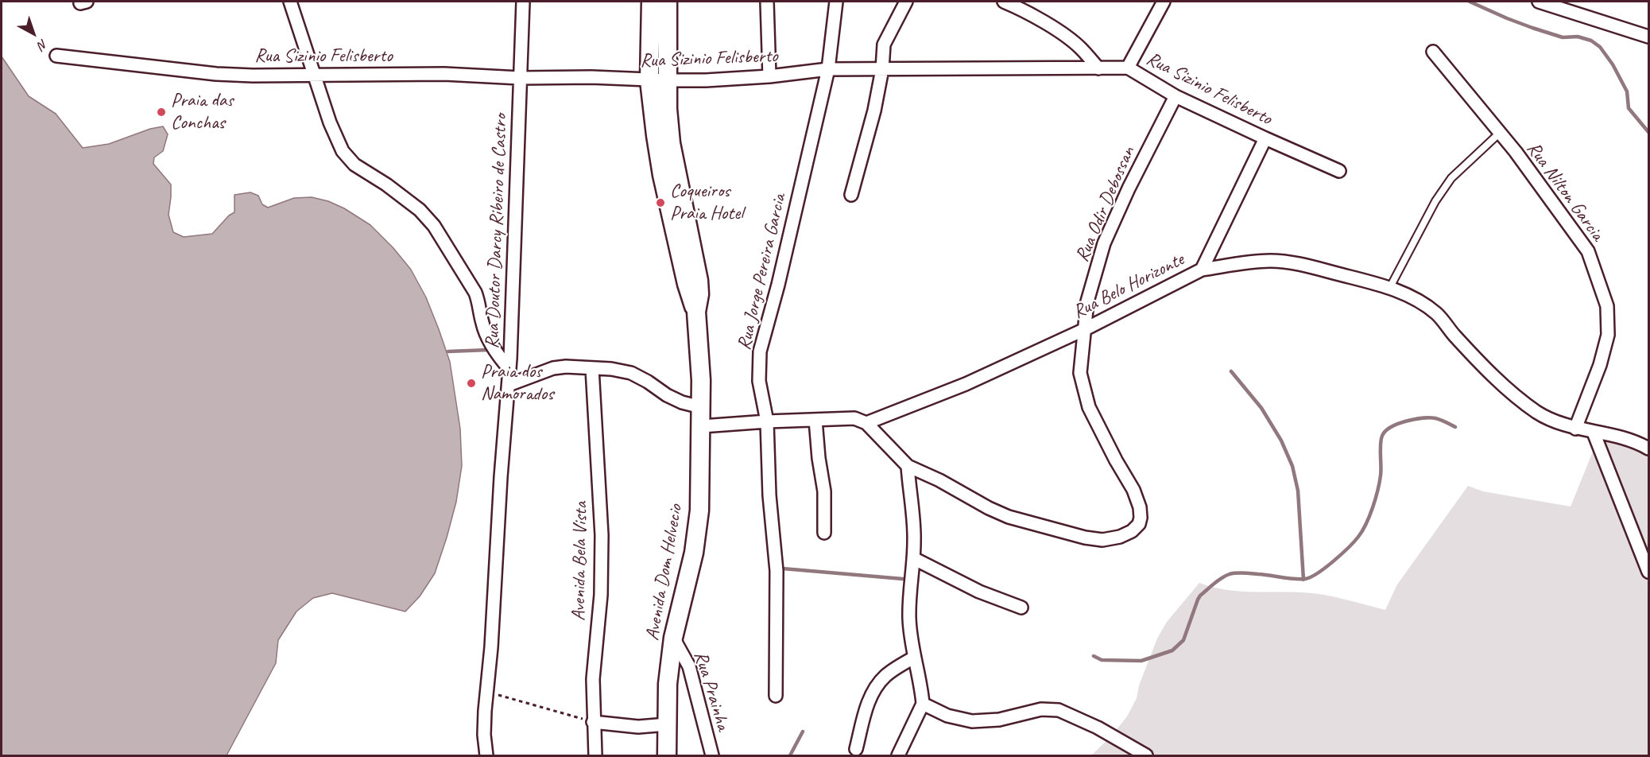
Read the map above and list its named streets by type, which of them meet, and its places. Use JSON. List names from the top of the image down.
{
  "streets": {
    "street": [
      "Rua Sizinio Felisberto",
      "Rua Nilton Garcia",
      "Rua Odir Debossan",
      "Rua Doutor Darcy Ribeiro de Castro",
      "Rua Jorge Pereira Garcia",
      "Rua Belo Horizonte",
      "Avenida Bela Vista",
      "Avenida Dom Helvecio",
      "Rua Prainha"
    ]
  },
  "crossings": [
    ["Rua Sizinio Felisberto", "Rua Odir Debossan"],
    ["Rua Sizinio Felisberto", "Rua Doutor Darcy Ribeiro de Castro"],
    ["Rua Sizinio Felisberto", "Rua Jorge Pereira Garcia"],
    ["Rua Sizinio Felisberto", "Rua Belo Horizonte"],
    ["Rua Odir Debossan", "Rua Belo Horizonte"],
    ["Avenida Dom Helvecio", "Rua Prainha"]
  ],
  "places": ["Praia das Conchas", "Coqueiros Praia Hotel", "Praia dos Namorados"],
  "north": "bottom right"
}
